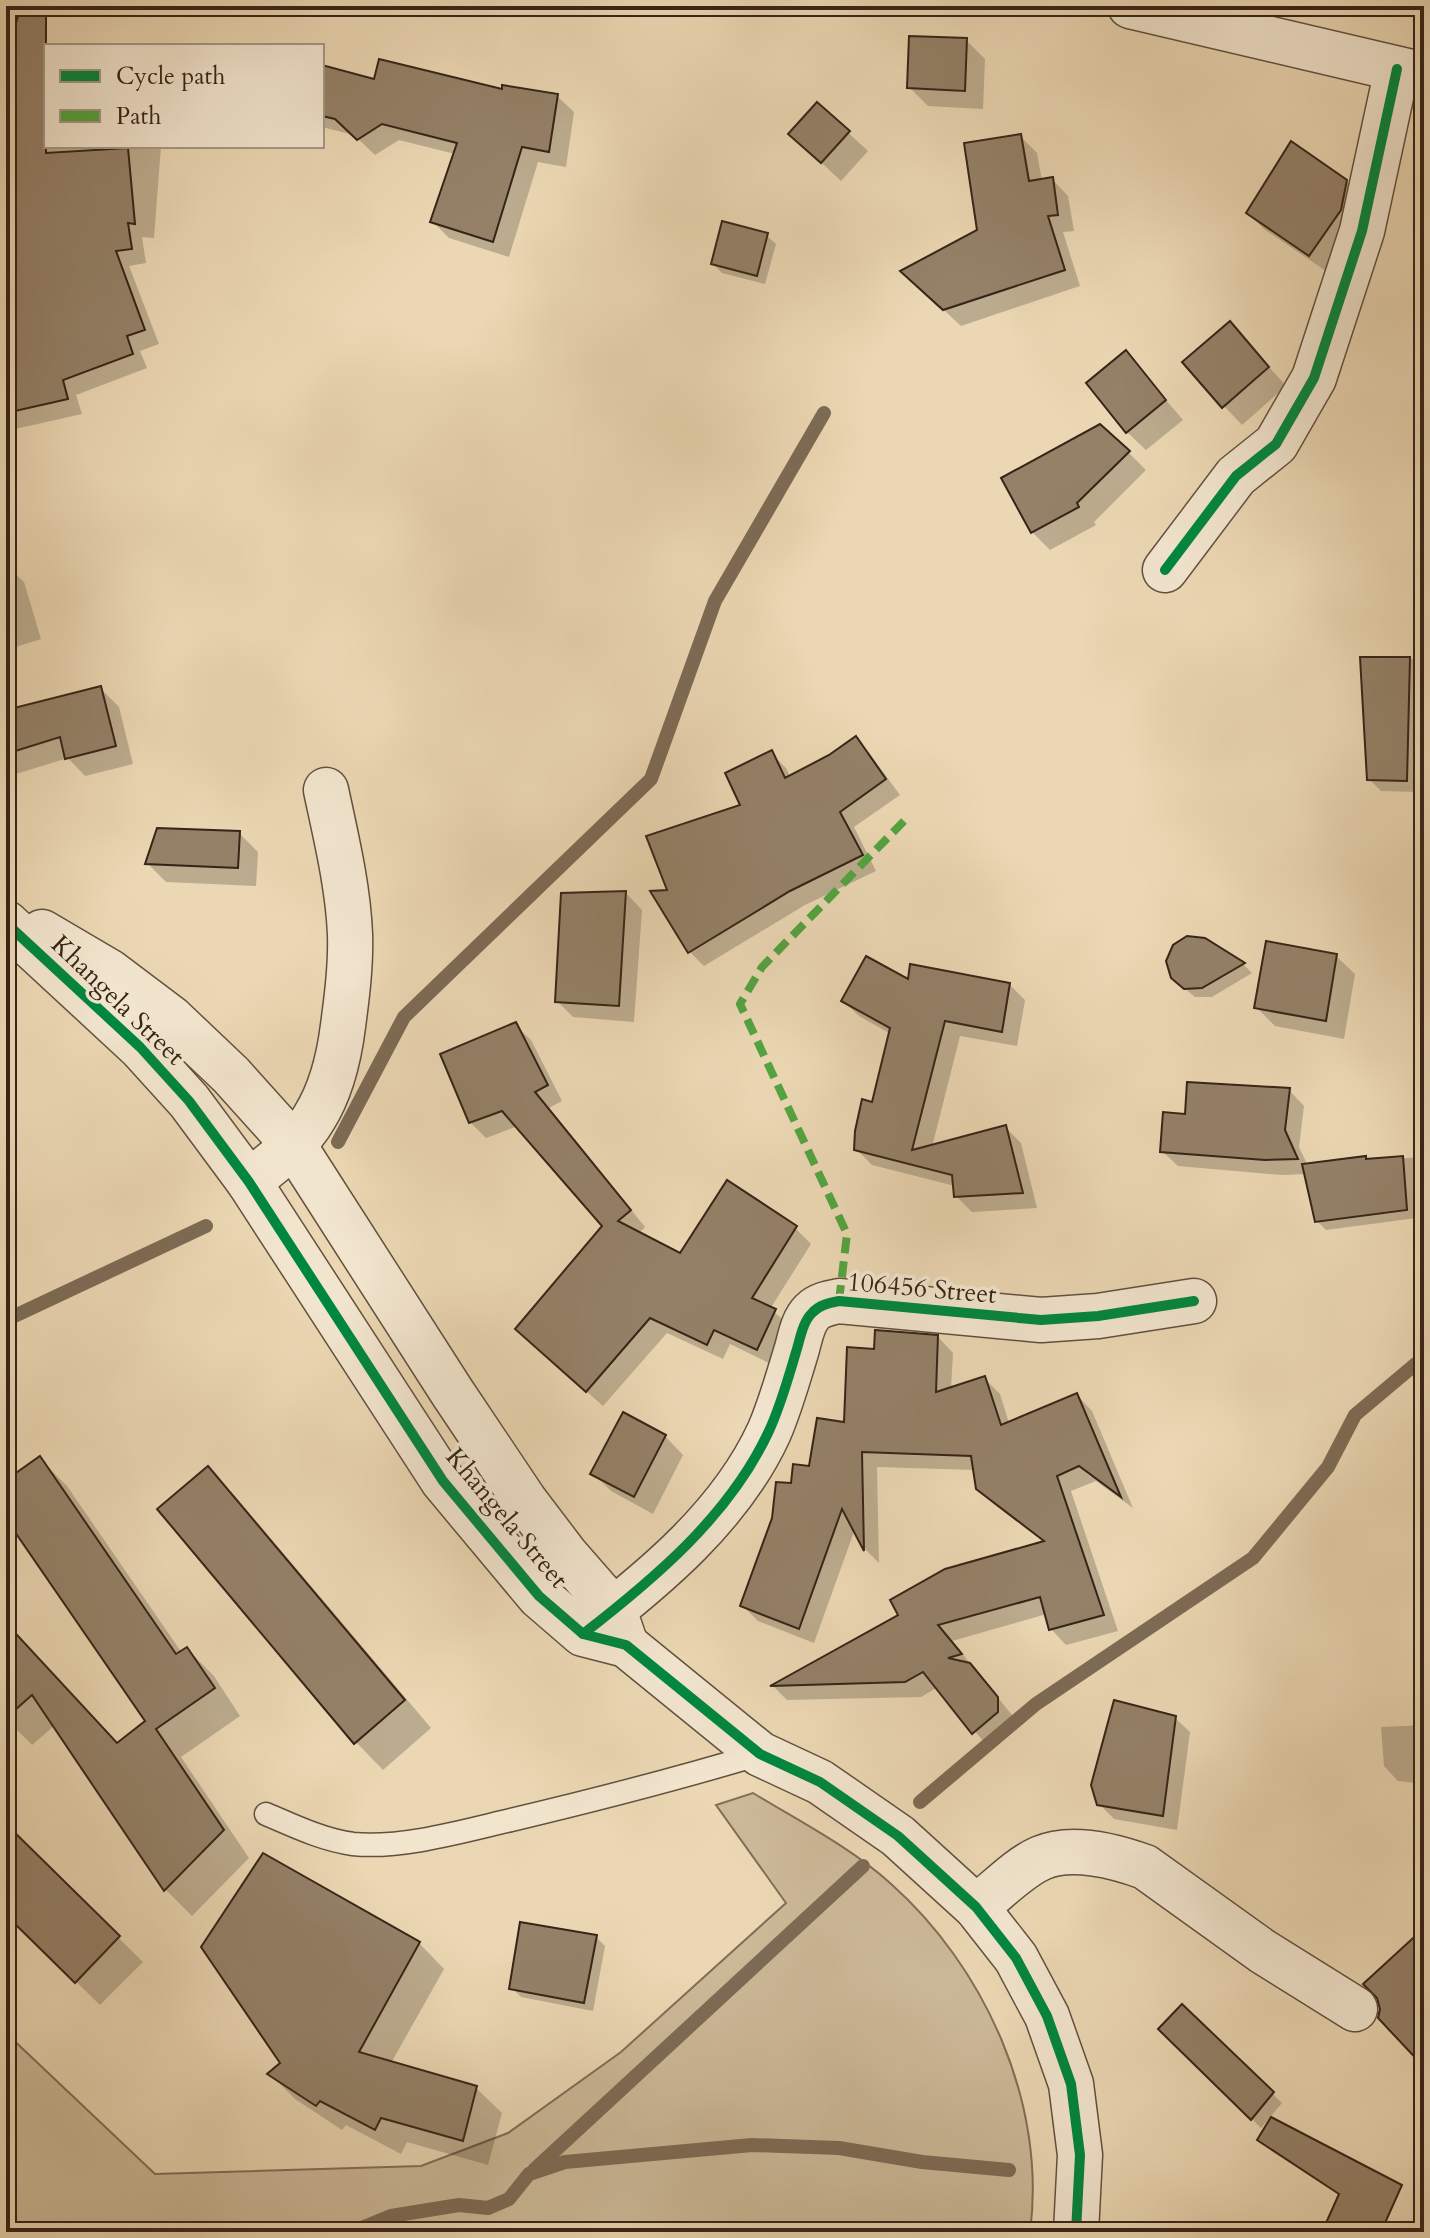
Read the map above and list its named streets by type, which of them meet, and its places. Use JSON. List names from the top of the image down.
{
  "streets": {
    "street": ["Khangela Street", "106456 Street"]
  },
  "crossings": [
    ["Khangela Street", "106456 Street"]
  ],
  "legend": ["Cycle path", "Path"]
}
